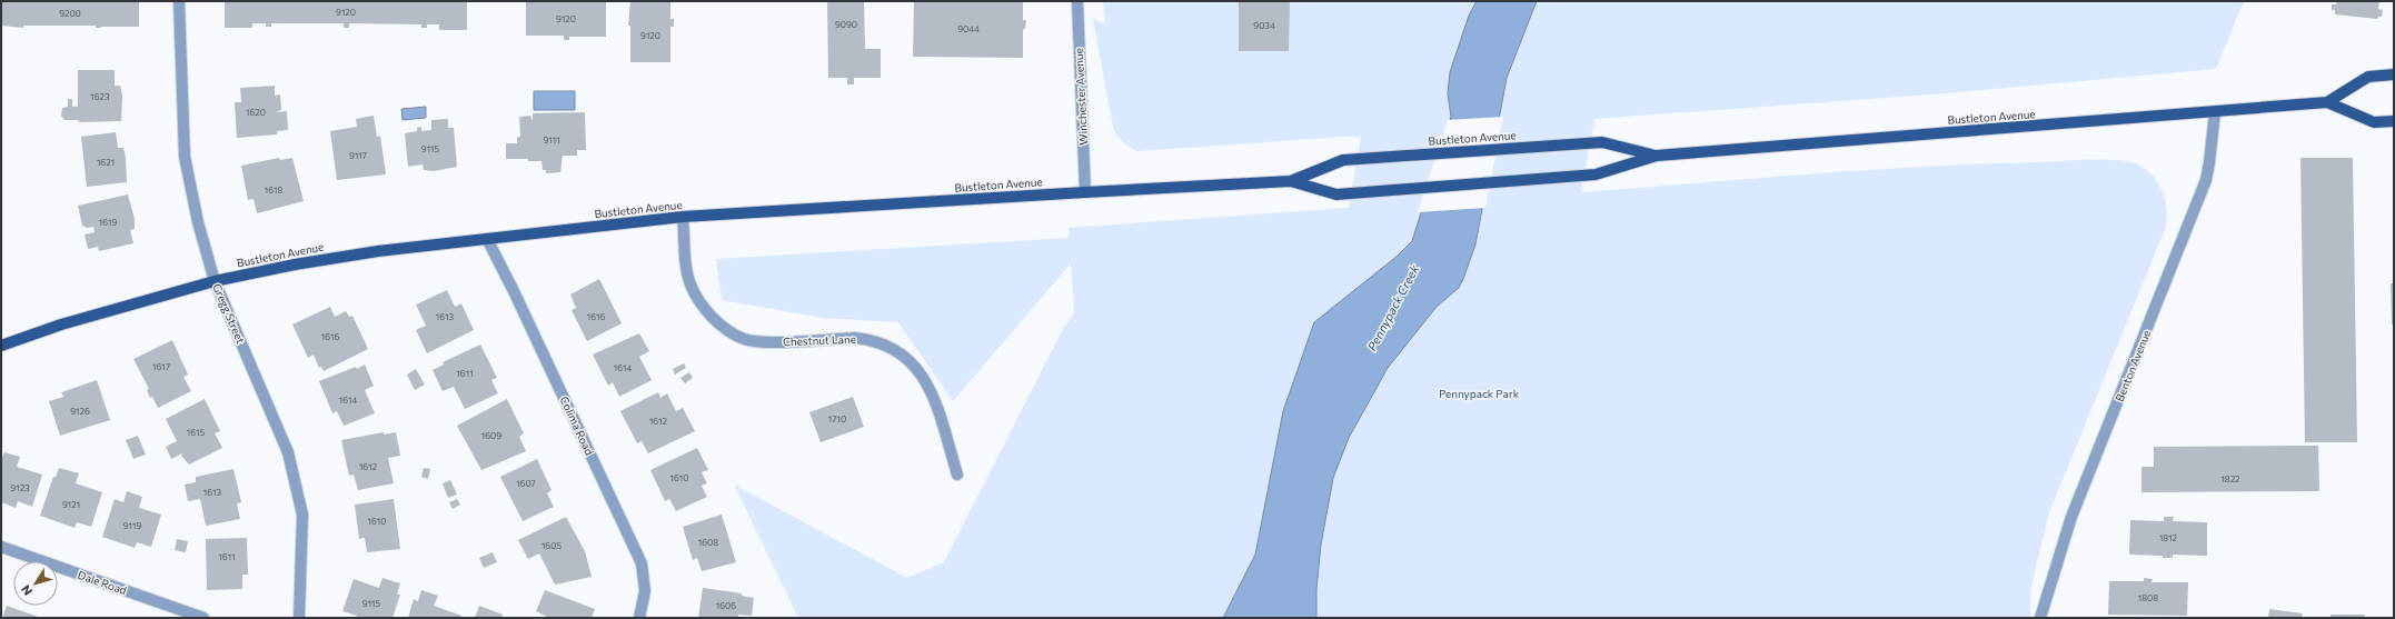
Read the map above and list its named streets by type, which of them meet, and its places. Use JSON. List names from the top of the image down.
{
  "streets": {
    "main road": ["Bustleton Avenue"],
    "street": [
      "Winchester Avenue",
      "Gregg Street",
      "Chestnut Lane",
      "Benton Avenue",
      "Colima Road",
      "Dale Road"
    ]
  },
  "crossings": [
    ["Winchester Avenue", "Bustleton Avenue"],
    ["Bustleton Avenue", "Gregg Street"],
    ["Bustleton Avenue", "Chestnut Lane"],
    ["Bustleton Avenue", "Benton Avenue"],
    ["Bustleton Avenue", "Colima Road"]
  ],
  "water": ["Pennypack Creek"],
  "parks": ["Pennypack Park"],
  "house_numbers": [
    "9120",
    "9200",
    "9120",
    "9090",
    "9034",
    "9044",
    "9120",
    "1623",
    "1620",
    "9111",
    "9115",
    "9117",
    "1621",
    "1618",
    "1619",
    "1613",
    "1616",
    "1616",
    "1617",
    "1614",
    "1611",
    "1614",
    "9126",
    "1710",
    "1612",
    "1615",
    "1609",
    "1612",
    "1610",
    "1822",
    "1607",
    "9123",
    "1613",
    "9121",
    "1610",
    "9119",
    "1812",
    "1608",
    "1605",
    "1611",
    "1808",
    "9115",
    "1606"
  ],
  "north": "bottom left"
}
